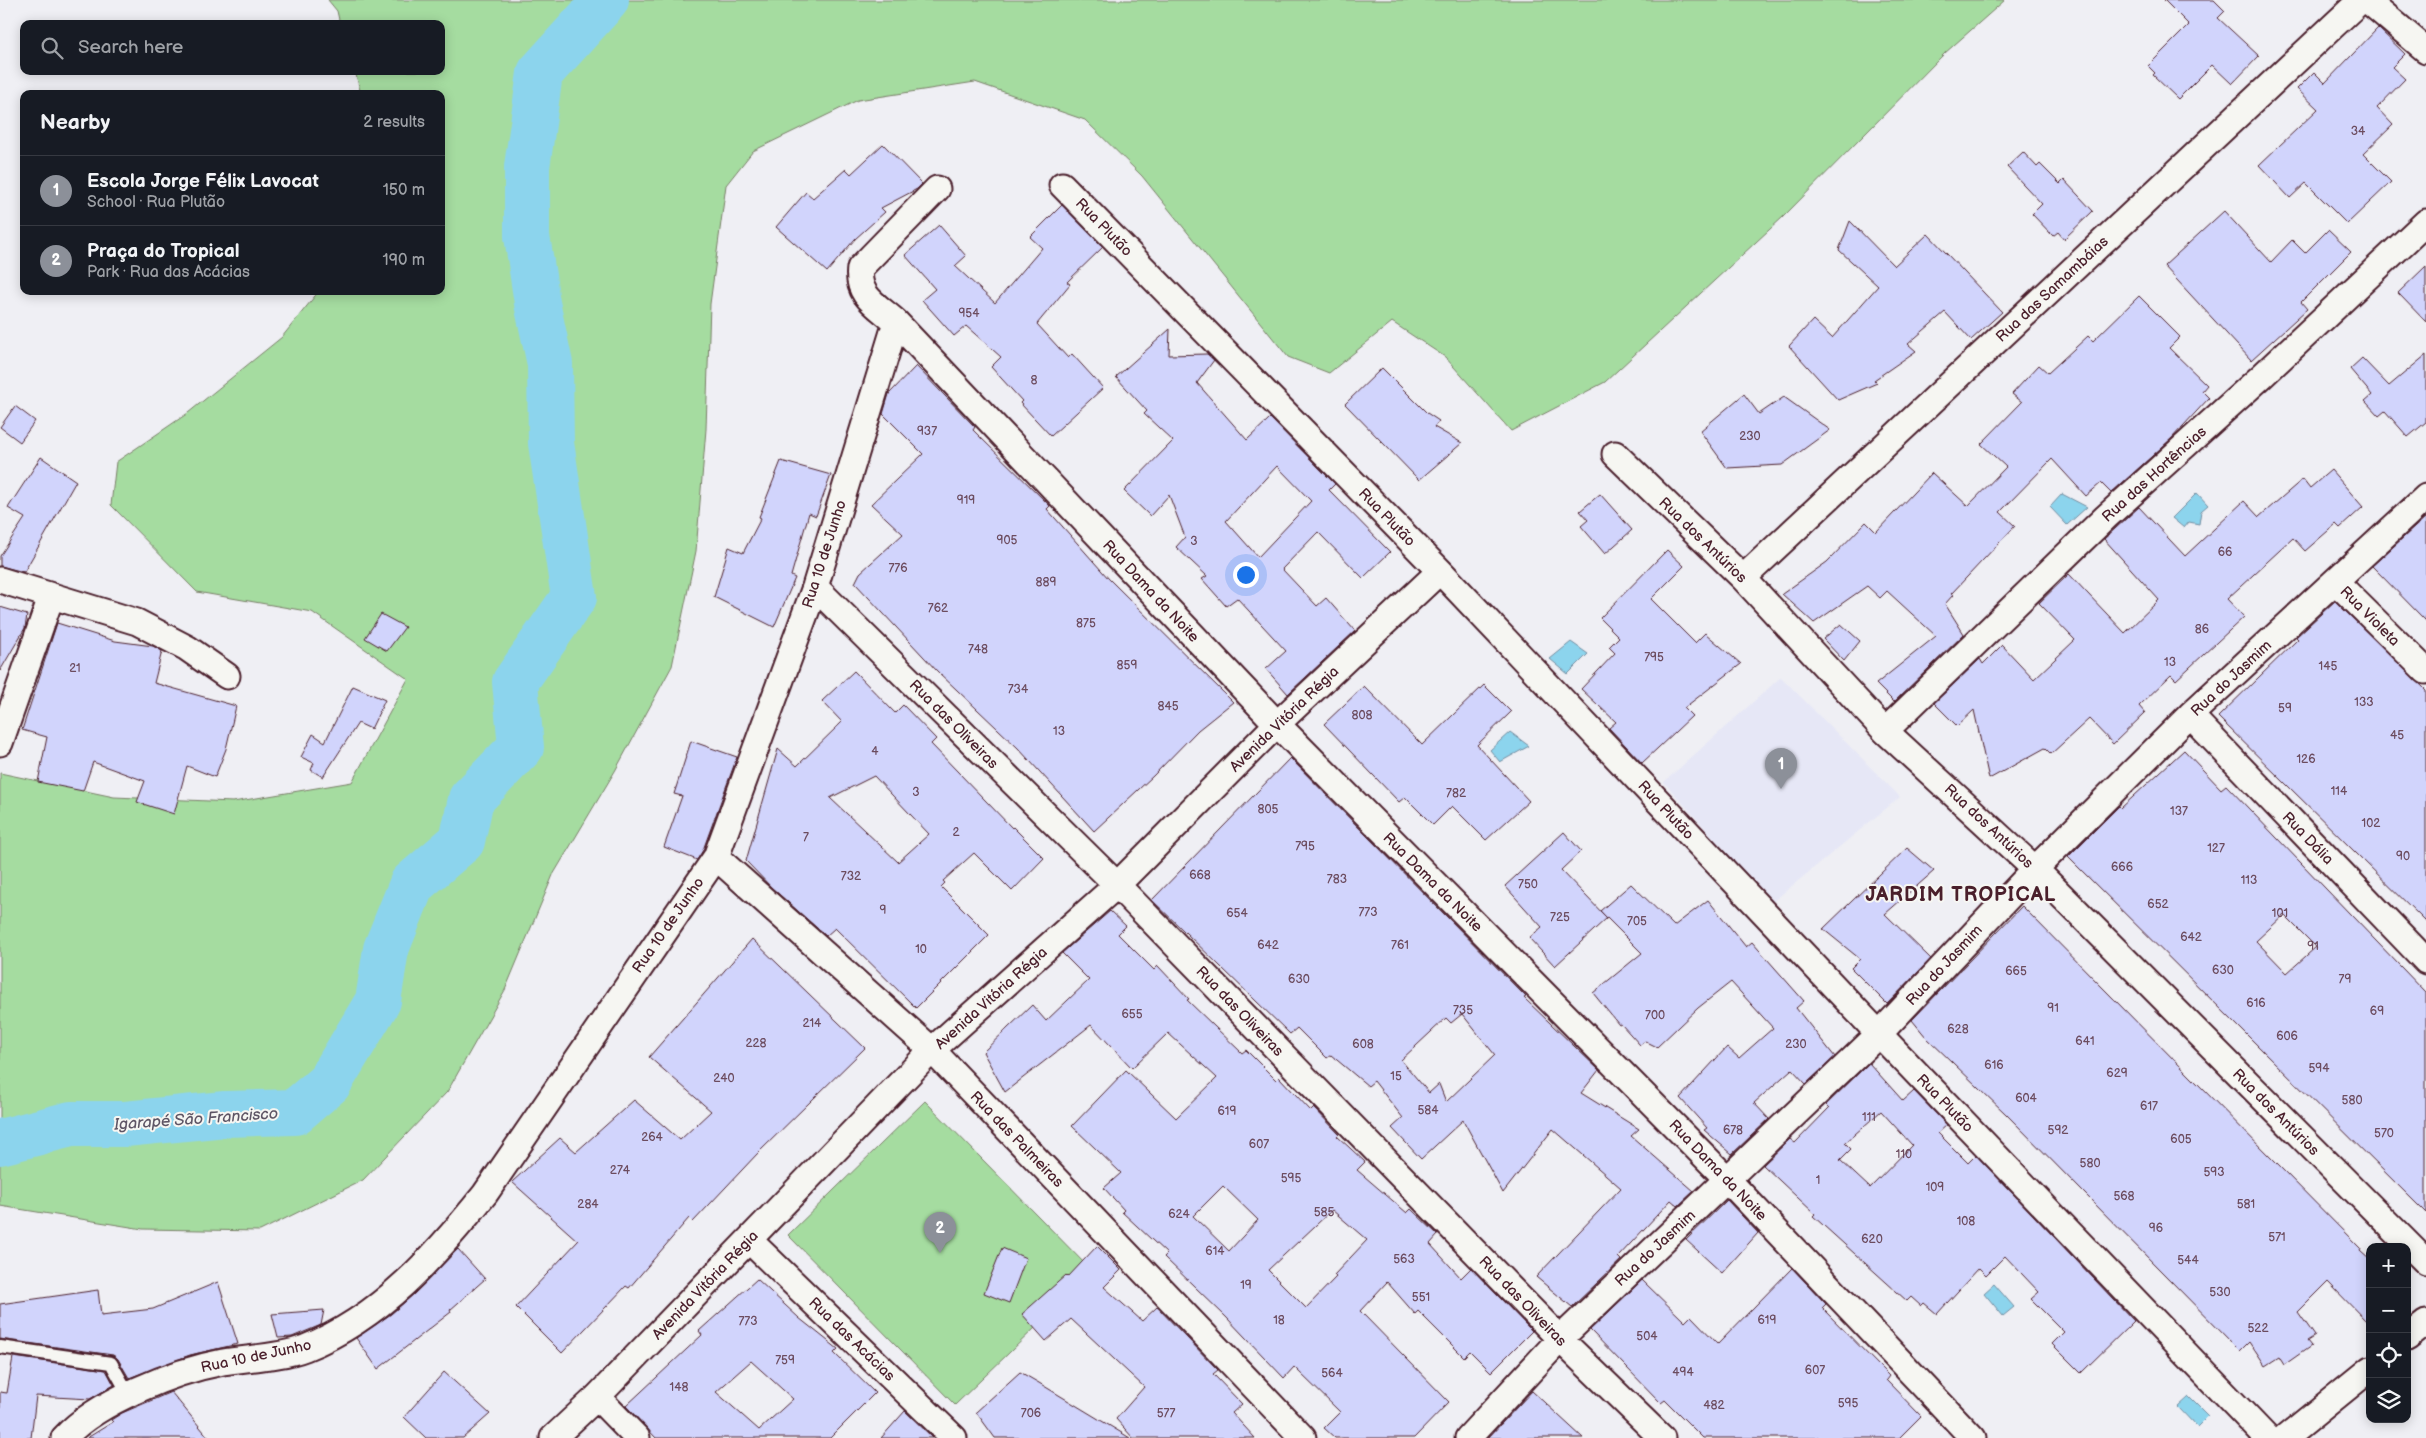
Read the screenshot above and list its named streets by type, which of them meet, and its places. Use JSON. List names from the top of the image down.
{
  "streets": {
    "street": [
      "Rua Plutão",
      "Rua das Samambáias",
      "Rua das Hortências",
      "Rua dos Antúrios",
      "Rua 10 de Junho",
      "Rua Dama da Noite",
      "Rua Violeta",
      "Rua do Jasmim",
      "Avenida Vitória Régia",
      "Rua das Oliveiras",
      "Rua Dália",
      "Rua das Palmeiras",
      "Rua das Acácias"
    ]
  },
  "crossings": [
    ["Rua Plutão", "Rua do Jasmim"],
    ["Rua Plutão", "Avenida Vitória Régia"],
    ["Rua das Samambáias", "Rua dos Antúrios"],
    ["Rua das Hortências", "Rua dos Antúrios"],
    ["Rua dos Antúrios", "Rua do Jasmim"],
    ["Rua 10 de Junho", "Rua Dama da Noite"],
    ["Rua 10 de Junho", "Rua das Oliveiras"],
    ["Rua 10 de Junho", "Rua das Palmeiras"],
    ["Rua Dama da Noite", "Rua do Jasmim"],
    ["Rua Dama da Noite", "Avenida Vitória Régia"],
    ["Rua Violeta", "Rua do Jasmim"],
    ["Rua do Jasmim", "Rua das Oliveiras"],
    ["Rua do Jasmim", "Rua Dália"],
    ["Avenida Vitória Régia", "Rua das Oliveiras"],
    ["Avenida Vitória Régia", "Rua das Palmeiras"],
    ["Avenida Vitória Régia", "Rua das Acácias"]
  ],
  "districts": ["JARDIM TROPICAL"],
  "water": ["Igarapé São Francisco"],
  "house_numbers": [
    "34",
    "954",
    "8",
    "937",
    "230",
    "919",
    "905",
    "3",
    "66",
    "776",
    "889",
    "762",
    "875",
    "86",
    "748",
    "795",
    "13",
    "859",
    "145",
    "21",
    "734",
    "133",
    "845",
    "59",
    "808",
    "13",
    "45",
    "4",
    "126",
    "114",
    "3",
    "782",
    "805",
    "137",
    "102",
    "2",
    "7",
    "795",
    "127",
    "90",
    "666",
    "668",
    "732",
    "783",
    "113",
    "750",
    "652",
    "9",
    "773",
    "654",
    "101",
    "725",
    "705",
    "642",
    "642",
    "761",
    "91",
    "10",
    "630",
    "665",
    "630",
    "79",
    "616",
    "91",
    "735",
    "69",
    "655",
    "700",
    "214",
    "628",
    "606",
    "641",
    "228",
    "608",
    "230",
    "616",
    "594",
    "629",
    "15",
    "240",
    "604",
    "580",
    "617",
    "584",
    "619",
    "111",
    "678",
    "592",
    "570",
    "264",
    "605",
    "607",
    "110",
    "580",
    "274",
    "593",
    "595",
    "1",
    "109",
    "568",
    "284",
    "581",
    "585",
    "624",
    "108",
    "96",
    "571",
    "620",
    "614",
    "563",
    "544",
    "19",
    "530",
    "551",
    "18",
    "619",
    "773",
    "522",
    "504",
    "759",
    "607",
    "494",
    "564",
    "148",
    "595",
    "482",
    "706",
    "577"
  ],
  "page": {
    "search": "Search here",
    "heading": ["Nearby", "2 results"],
    "list": [
      {
        "mark": "1",
        "name": "Escola Jorge Félix Lavocat",
        "note": "School · Rua Plutão",
        "value": "150 m"
      },
      {
        "mark": "2",
        "name": "Praça do Tropical",
        "note": "Park · Rua das Acácias",
        "value": "190 m"
      }
    ],
    "pins": ["1", "2"],
    "map_buttons": ["+", "−"]
  }
}
